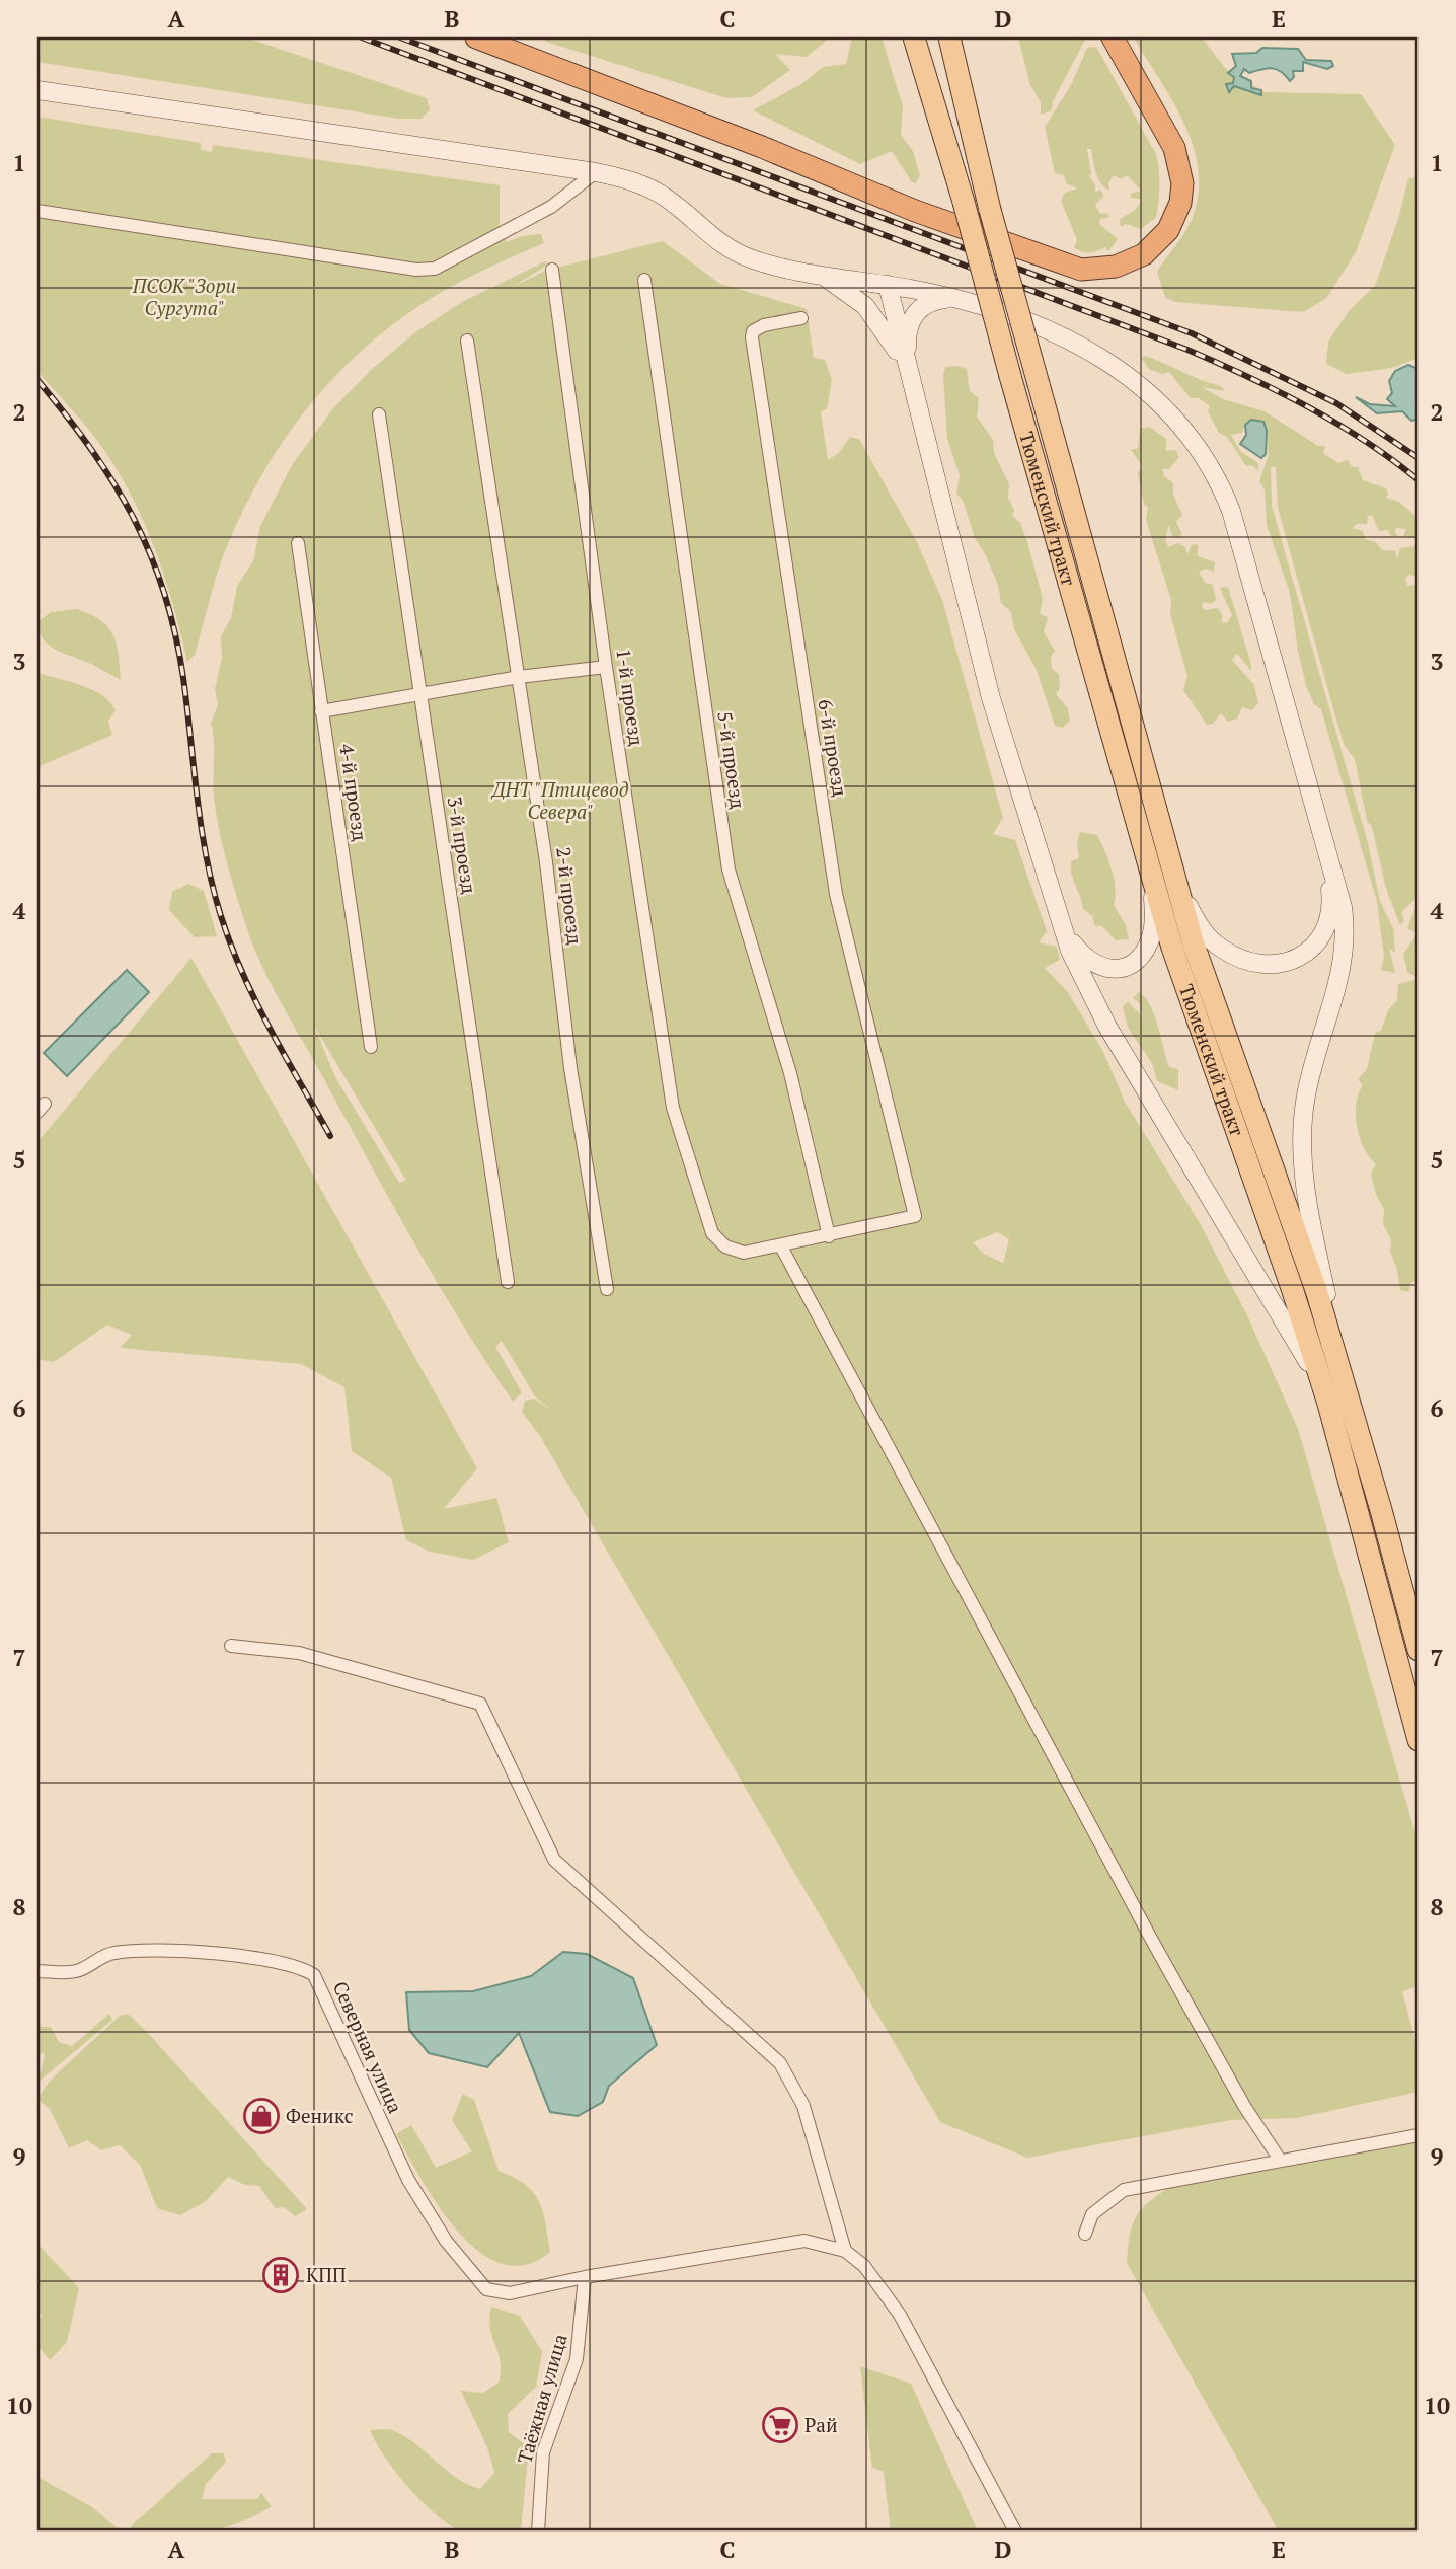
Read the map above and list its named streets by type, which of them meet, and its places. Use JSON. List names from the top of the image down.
{
  "streets": {
    "main road": ["Тюменский тракт"],
    "street": [
      "1-й проезд",
      "6-й проезд",
      "5-й проезд",
      "4-й проезд",
      "3-й проезд",
      "2-й проезд",
      "Северная улица",
      "Таёжная улица"
    ]
  },
  "crossings": [
    ["6-й проезд", "5-й проезд"],
    ["Северная улица", "Таёжная улица"]
  ],
  "parks": ["ПСОК \"Зори Сургута\"", "ДНТ \"Птицевод Севера\""],
  "places": {
    "shop": ["Феникс"],
    "building": ["КПП"],
    "supermarket": ["Рай"]
  },
  "grid": {
    "columns": [
      "A",
      "B",
      "C",
      "D",
      "E"
    ],
    "rows": [
      "1",
      "2",
      "3",
      "4",
      "5",
      "6",
      "7",
      "8",
      "9",
      "10"
    ]
  }
}
